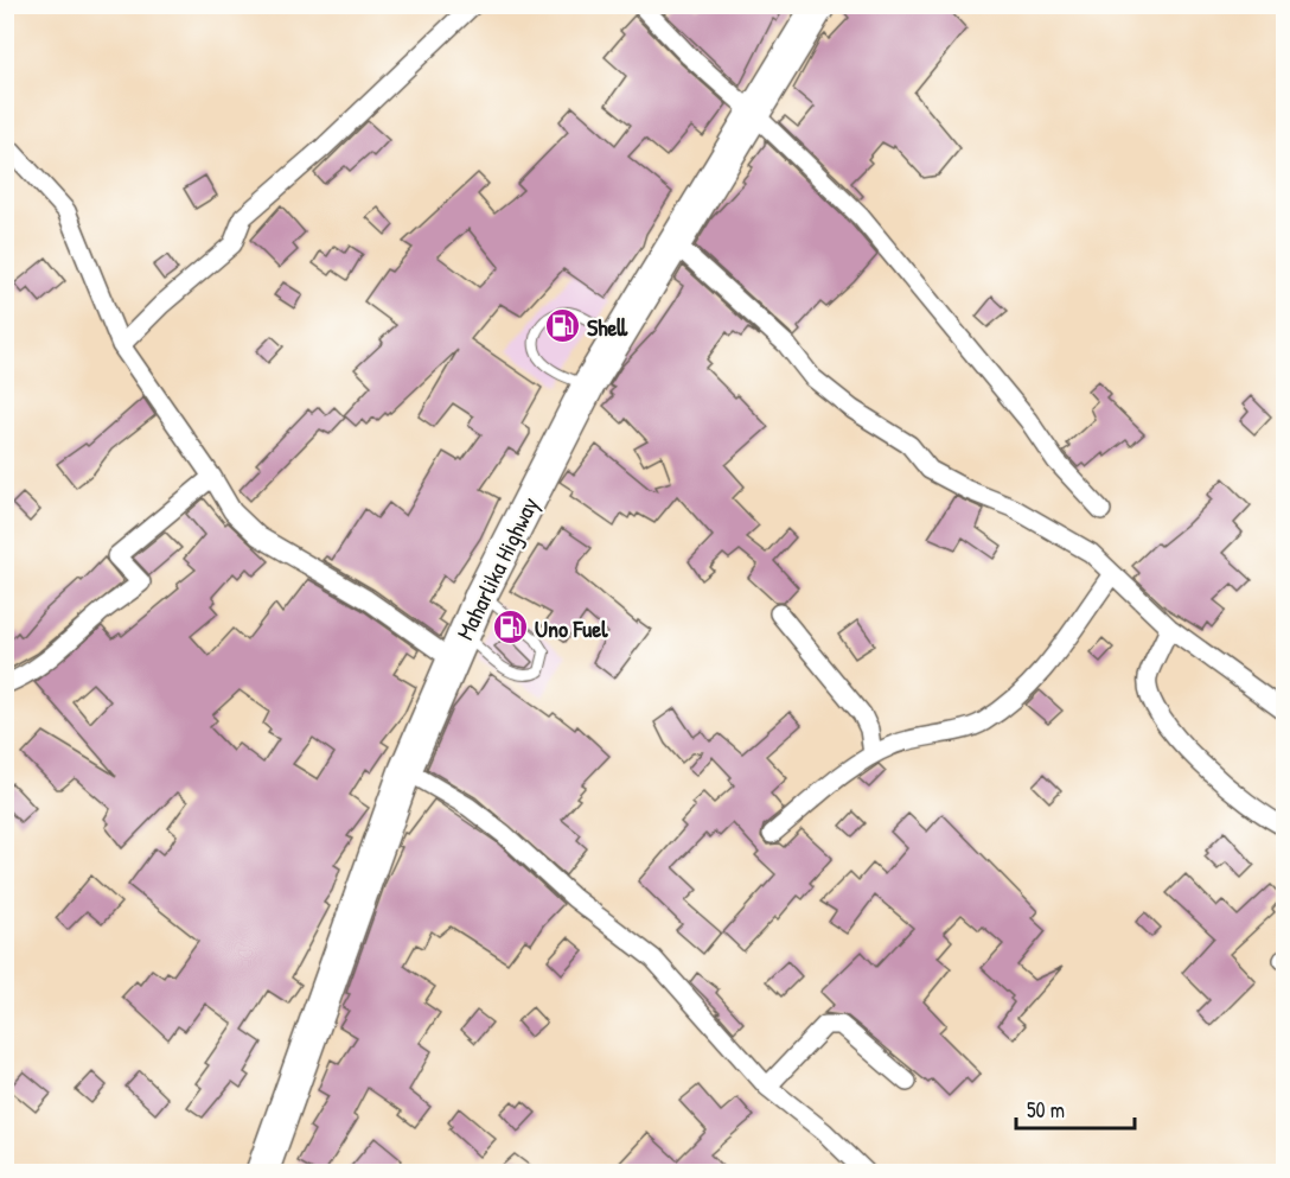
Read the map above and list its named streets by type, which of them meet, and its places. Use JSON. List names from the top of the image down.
{
  "streets": {
    "highway": ["Maharlika Highway"]
  },
  "places": {
    "fuel station": ["Shell", "Uno Fuel"]
  },
  "scale_bar": "50 m"
}
